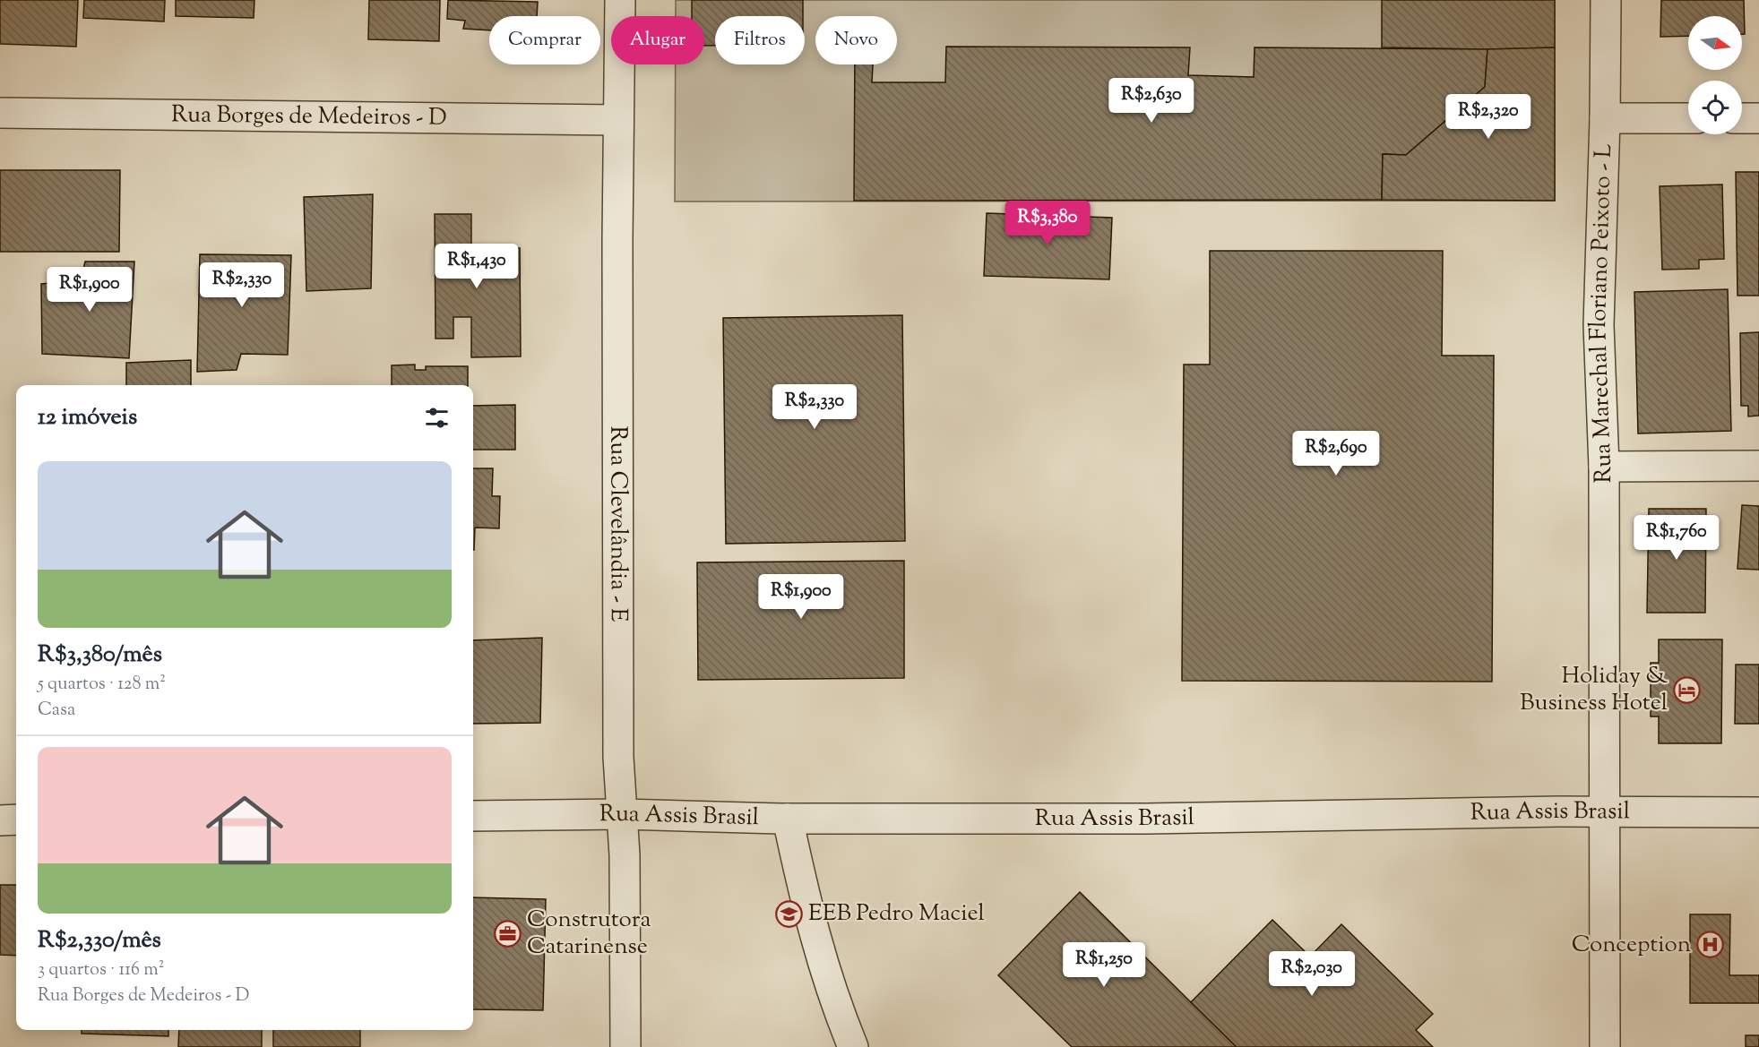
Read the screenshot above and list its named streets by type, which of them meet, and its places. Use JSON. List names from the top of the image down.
{
  "streets": {
    "street": [
      "Rua Borges de Medeiros - D",
      "Rua Marechal Floriano Peixoto - L",
      "Rua Clevelândia - E",
      "Rua Assis Brasil"
    ]
  },
  "crossings": [
    ["Rua Borges de Medeiros - D", "Rua Clevelândia - E"],
    ["Rua Marechal Floriano Peixoto - L", "Rua Assis Brasil"],
    ["Rua Clevelândia - E", "Rua Assis Brasil"]
  ],
  "places": {
    "hotel": ["Holiday & Business Hotel"],
    "school or university": ["EEB Pedro Maciel"],
    "office": ["Construtora Catarinense"],
    "hospital": ["Conception"]
  },
  "north": "right",
  "page": {
    "chip": [
      "Comprar",
      "Alugar",
      "Filtros",
      "Novo"
    ],
    "price": [
      "R$2,630",
      "R$2,320",
      "R$3,380",
      "R$1,430",
      "R$2,330",
      "R$1,900",
      "R$2,330",
      "R$2,690",
      "R$1,760",
      "R$1,900",
      "R$1,250",
      "R$2,030"
    ],
    "heading": "12 imóveis",
    "list": [
      {
        "name": "R$3,380/mês",
        "note": "5 quartos · 128 m² · Casa"
      },
      {
        "name": "R$2,330/mês",
        "note": "3 quartos · 116 m² · Rua Borges de Medeiros - D"
      }
    ]
  }
}
